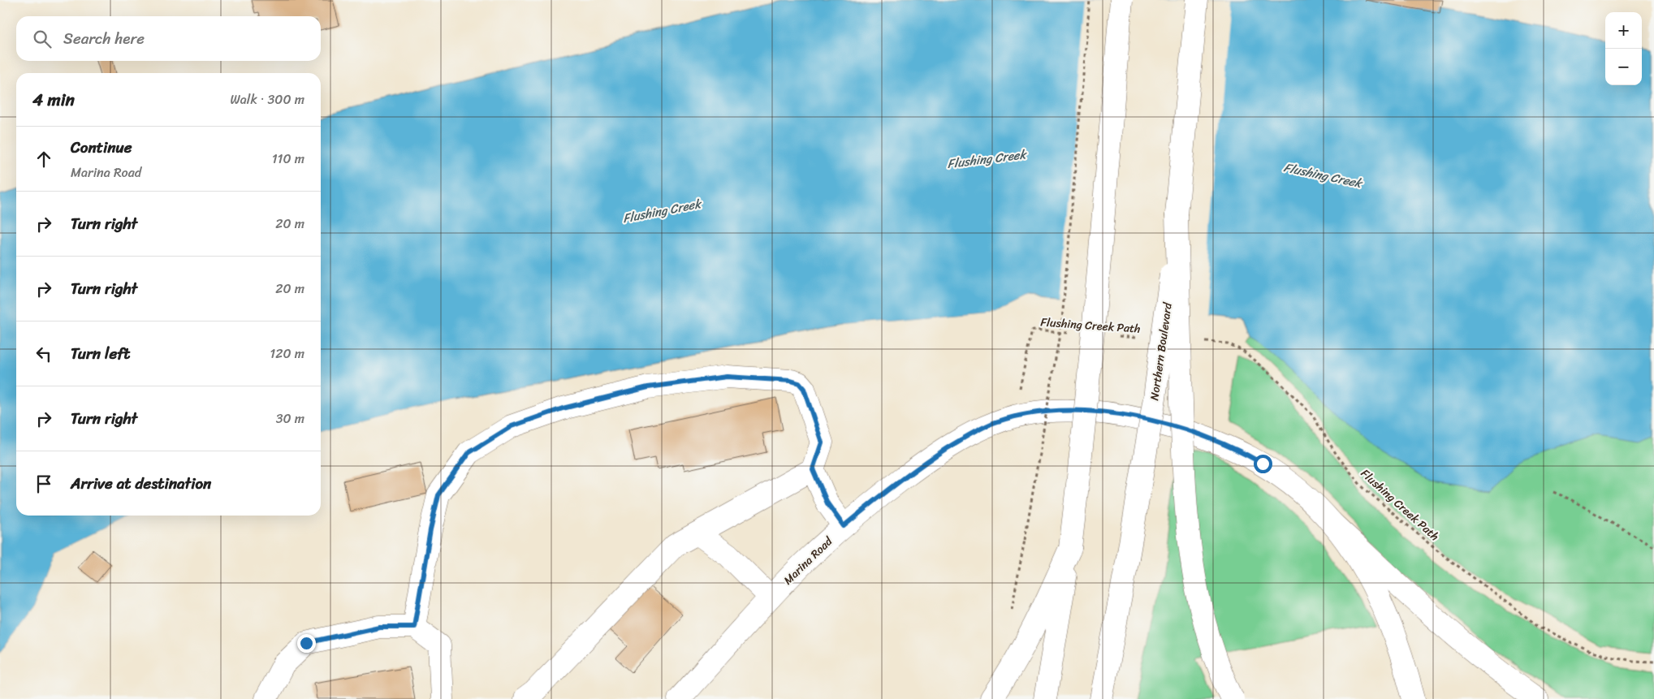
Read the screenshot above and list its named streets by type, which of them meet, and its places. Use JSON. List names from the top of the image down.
{
  "streets": {
    "main road": ["Northern Boulevard", "Marina Road"],
    "path": ["Flushing Creek Path"]
  },
  "water": ["Flushing Creek"],
  "page": {
    "map_buttons": ["+", "−"],
    "search": "Search here",
    "heading": ["4 min", "Walk · 300 m"],
    "list": [
      ["Continue", "Marina Road", "110 m"],
      ["Turn right", "20 m"],
      ["Turn right", "20 m"],
      ["Turn left", "120 m"],
      ["Turn right", "30 m"],
      "Arrive at destination"
    ]
  }
}
